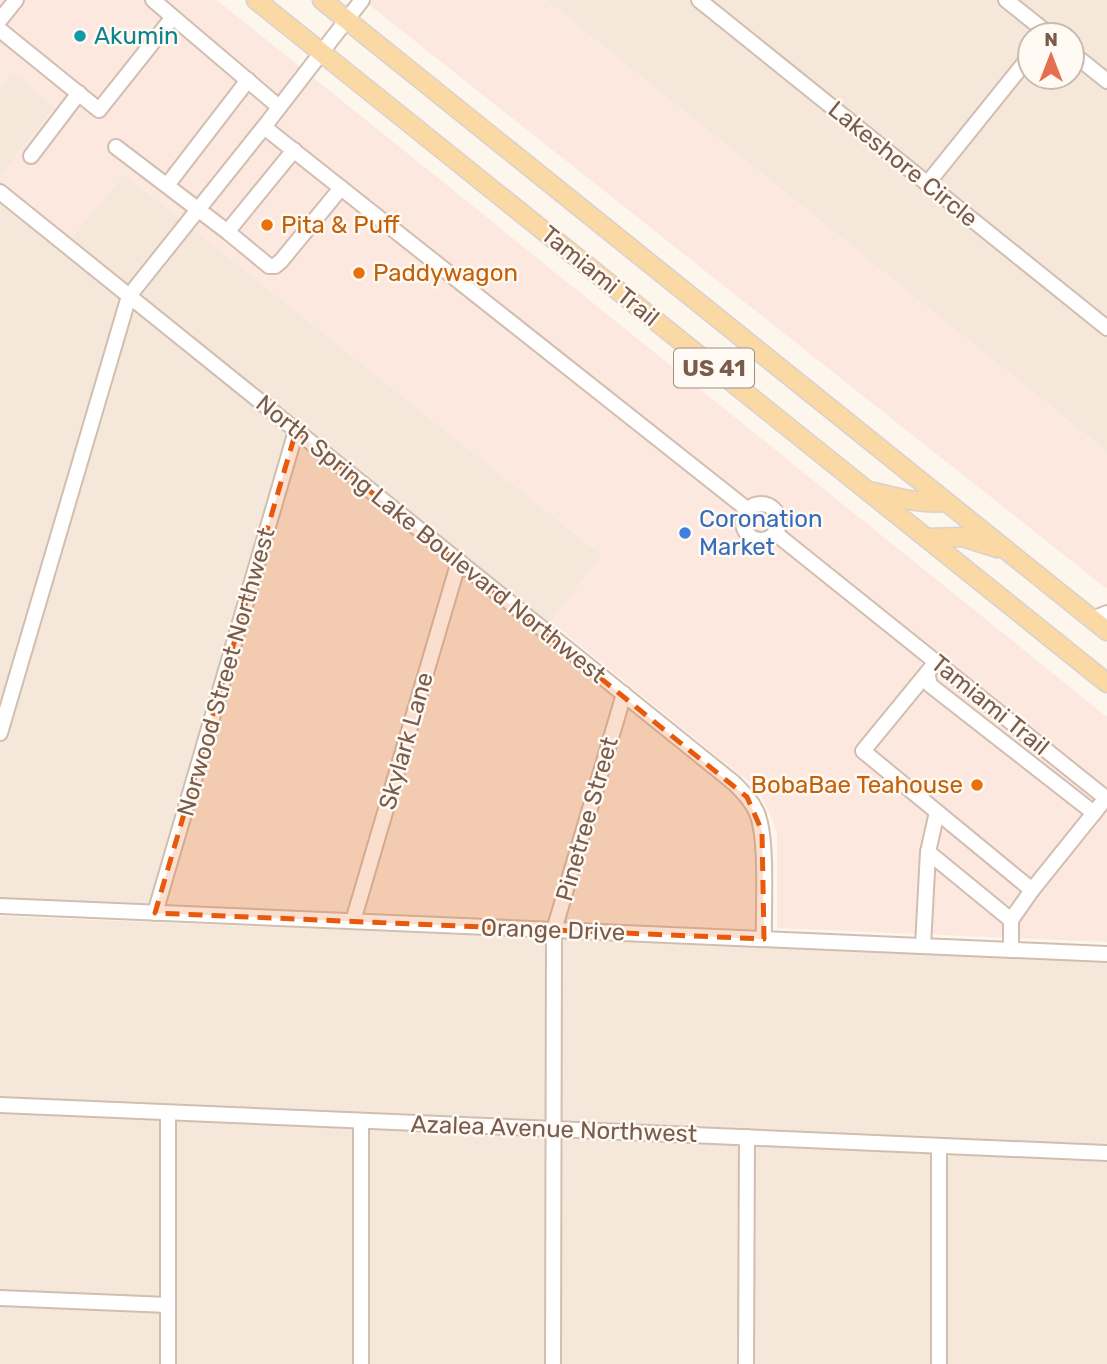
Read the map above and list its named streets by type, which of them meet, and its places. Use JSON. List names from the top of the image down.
{
  "streets": {
    "main road": ["Tamiami Trail", "US 41"],
    "street": [
      "Lakeshore Circle",
      "North Spring Lake Boulevard Northwest",
      "Norwood Street Northwest",
      "Skylark Lane",
      "Pinetree Street",
      "Orange Drive",
      "Azalea Avenue Northwest"
    ]
  },
  "crossings": [
    ["North Spring Lake Boulevard Northwest", "Norwood Street Northwest"],
    ["North Spring Lake Boulevard Northwest", "Skylark Lane"],
    ["North Spring Lake Boulevard Northwest", "Pinetree Street"],
    ["North Spring Lake Boulevard Northwest", "Orange Drive"],
    ["Norwood Street Northwest", "Orange Drive"],
    ["Skylark Lane", "Orange Drive"],
    ["Pinetree Street", "Orange Drive"],
    ["Pinetree Street", "Azalea Avenue Northwest"]
  ],
  "places": [
    "Akumin",
    "Pita & Puff",
    "Paddywagon",
    "Coronation Market",
    "BobaBae Teahouse"
  ],
  "north": "top"
}
